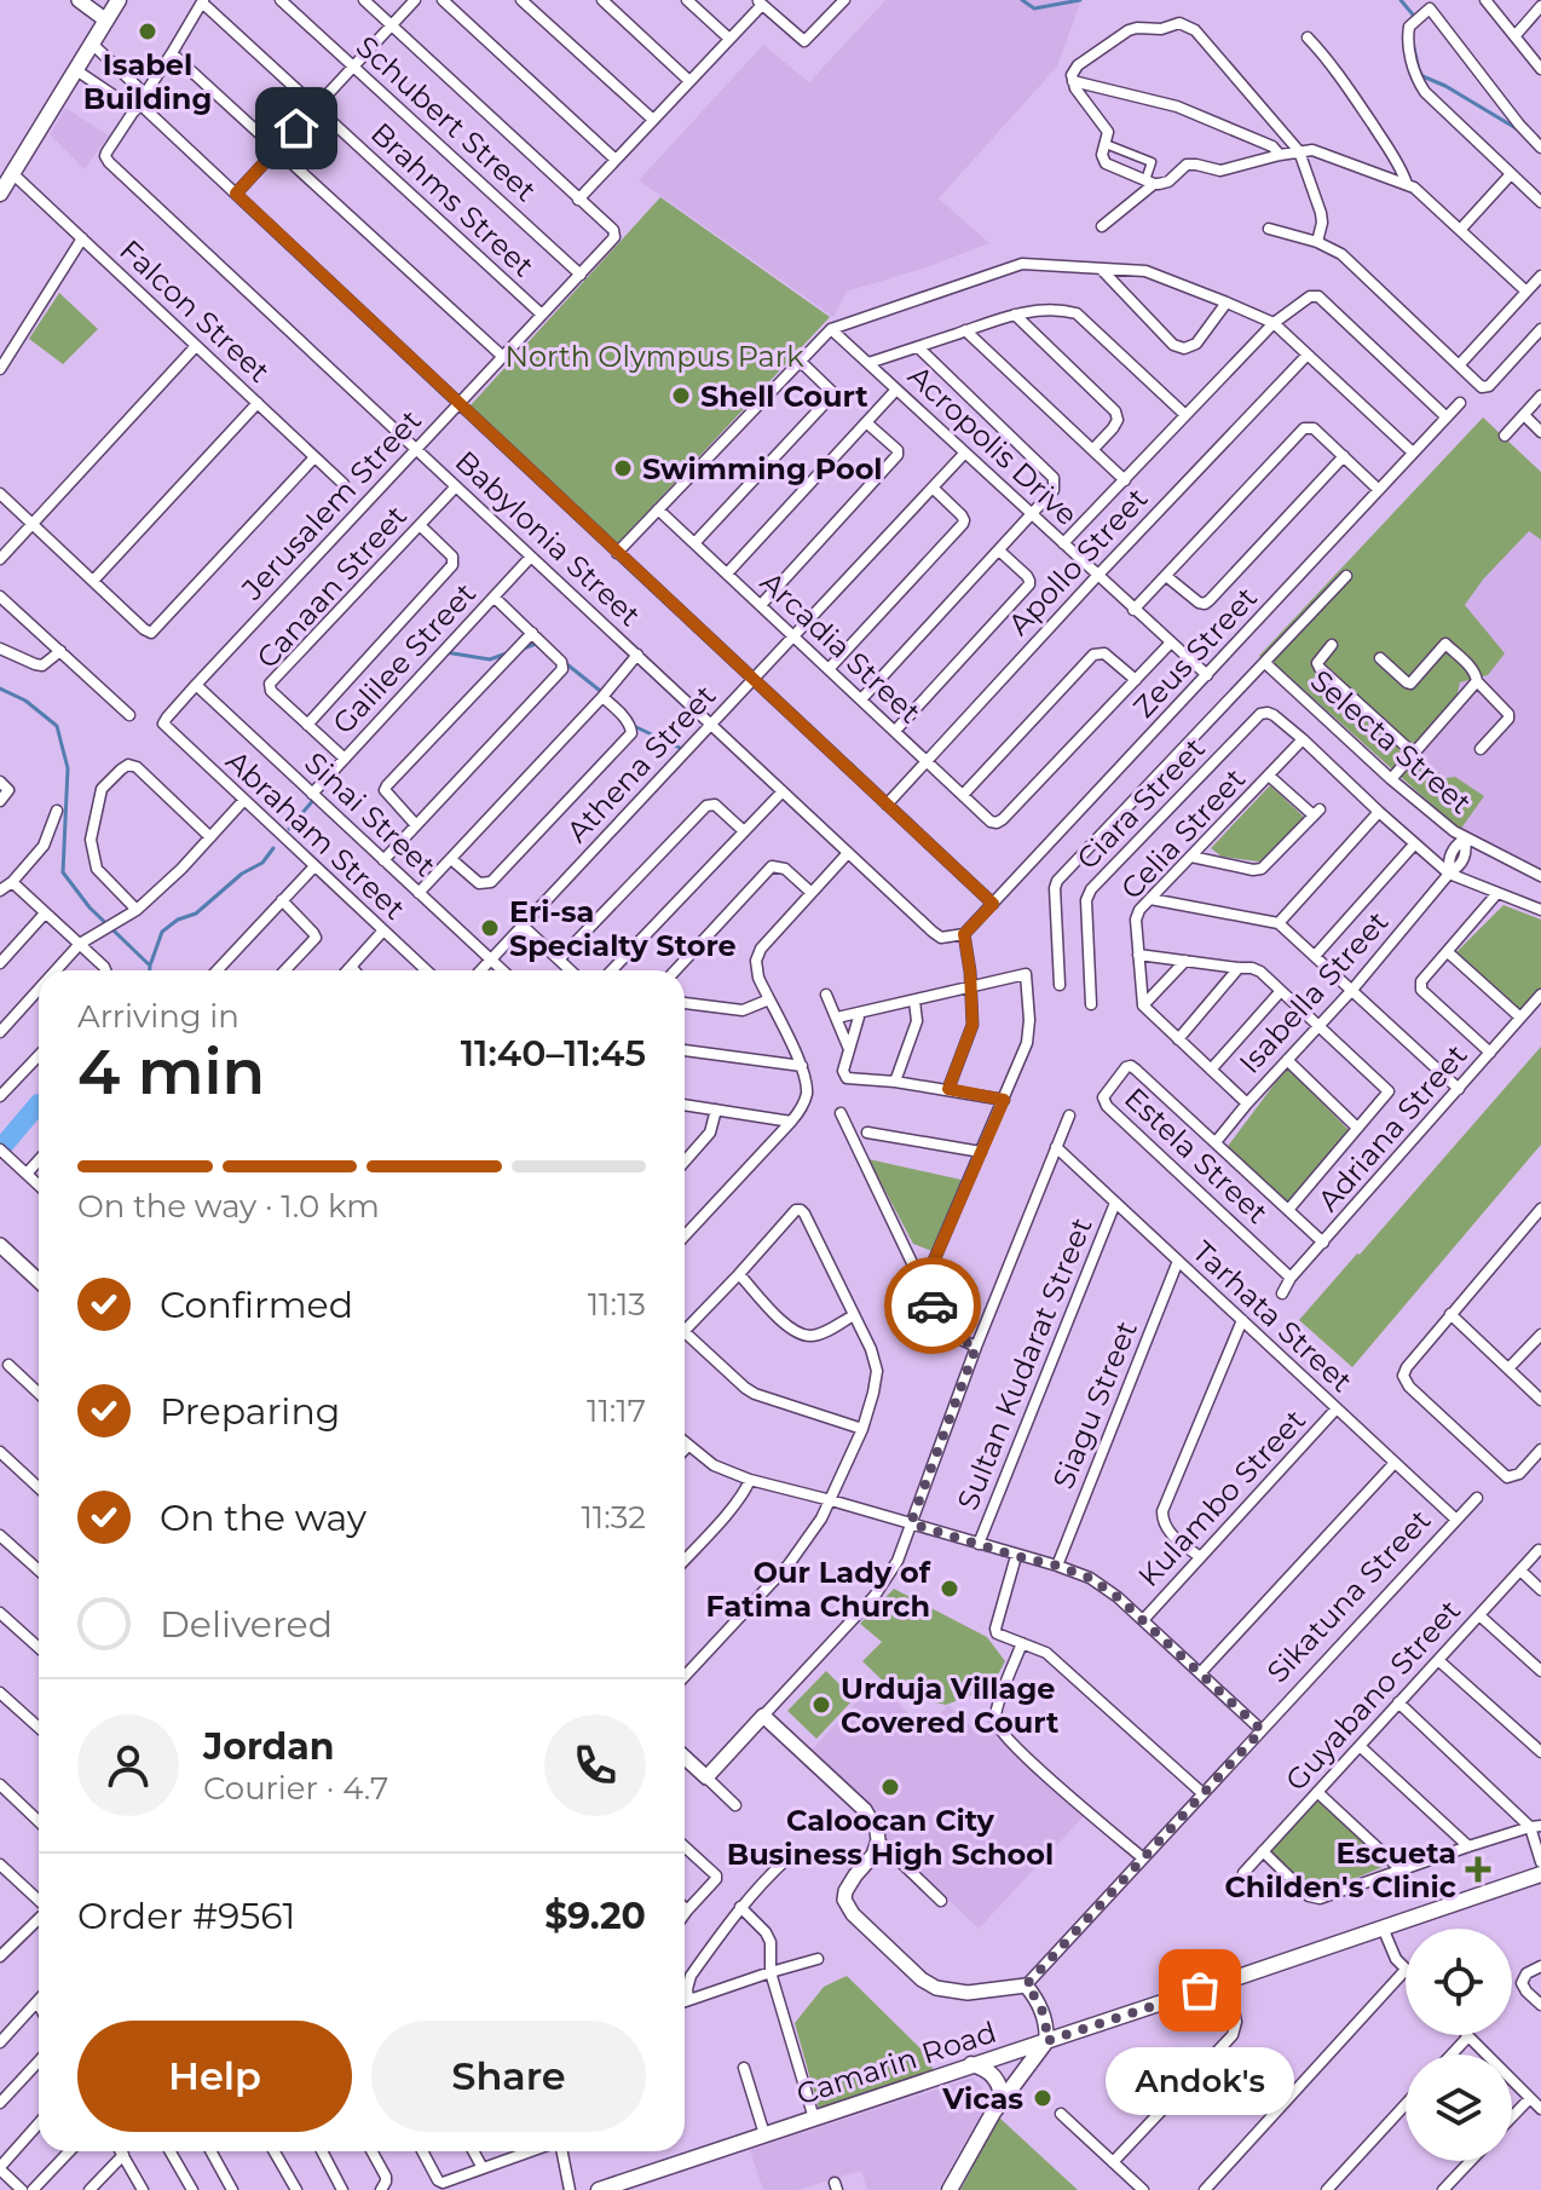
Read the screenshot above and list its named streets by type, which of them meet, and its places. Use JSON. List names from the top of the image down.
{
  "streets": {
    "main road": ["Camarin Road"],
    "street": [
      "Schubert Street",
      "Brahms Street",
      "Falcon Street",
      "Acropolis Drive",
      "Jerusalem Street",
      "Babylonia Street",
      "Apollo Street",
      "Canaan Street",
      "Arcadia Street",
      "Zeus Street",
      "Galilee Street",
      "Selecta Street",
      "Athena Street",
      "Ciara Street",
      "Sinai Street",
      "Celia Street",
      "Abraham Street",
      "Isabella Street",
      "Adriana Street",
      "Estela Street",
      "Tarhata Street",
      "Sultan Kudarat Street",
      "Siagu Street",
      "Kulambo Street",
      "Sikatuna Street",
      "Guyabano Street"
    ]
  },
  "crossings": [
    ["Schubert Street", "Jerusalem Street"],
    ["Brahms Street", "Jerusalem Street"],
    ["Acropolis Drive", "Apollo Street"],
    ["Acropolis Drive", "Zeus Street"],
    ["Acropolis Drive", "Athena Street"],
    ["Jerusalem Street", "Babylonia Street"],
    ["Jerusalem Street", "Sinai Street"],
    ["Jerusalem Street", "Abraham Street"],
    ["Babylonia Street", "Canaan Street"],
    ["Babylonia Street", "Zeus Street"],
    ["Babylonia Street", "Galilee Street"],
    ["Babylonia Street", "Athena Street"],
    ["Apollo Street", "Arcadia Street"],
    ["Canaan Street", "Galilee Street"],
    ["Arcadia Street", "Athena Street"],
    ["Galilee Street", "Sinai Street"],
    ["Selecta Street", "Isabella Street"],
    ["Athena Street", "Sinai Street"],
    ["Ciara Street", "Celia Street"],
    ["Isabella Street", "Estela Street"],
    ["Adriana Street", "Estela Street"],
    ["Tarhata Street", "Sultan Kudarat Street"],
    ["Tarhata Street", "Siagu Street"],
    ["Tarhata Street", "Kulambo Street"],
    ["Tarhata Street", "Sikatuna Street"]
  ],
  "parks": ["North Olympus Park"],
  "places": {
    "other": [
      "Isabel Building",
      "Shell Court",
      "Swimming Pool",
      "Eri-sa Specialty Store",
      "Our Lady of Fatima Church",
      "Urduja Village Covered Court",
      "Caloocan City Business High School",
      "Andok's",
      "Vicas"
    ],
    "health": ["Escueta Childen's Clinic"]
  },
  "page": {
    "heading": ["4 min", "Arriving in", "11:40–11:45"],
    "panel": [
      "Jordan",
      "Courier · 4.7",
      "Order #9561",
      "$9.20"
    ],
    "bar": "On the way · 1.0 km",
    "list": [
      ["Confirmed", "11:13"],
      ["Preparing", "11:17"],
      ["On the way", "11:32"],
      "Delivered"
    ],
    "buttons": ["Help", "Share"],
    "bubble": "Andok's"
  }
}
